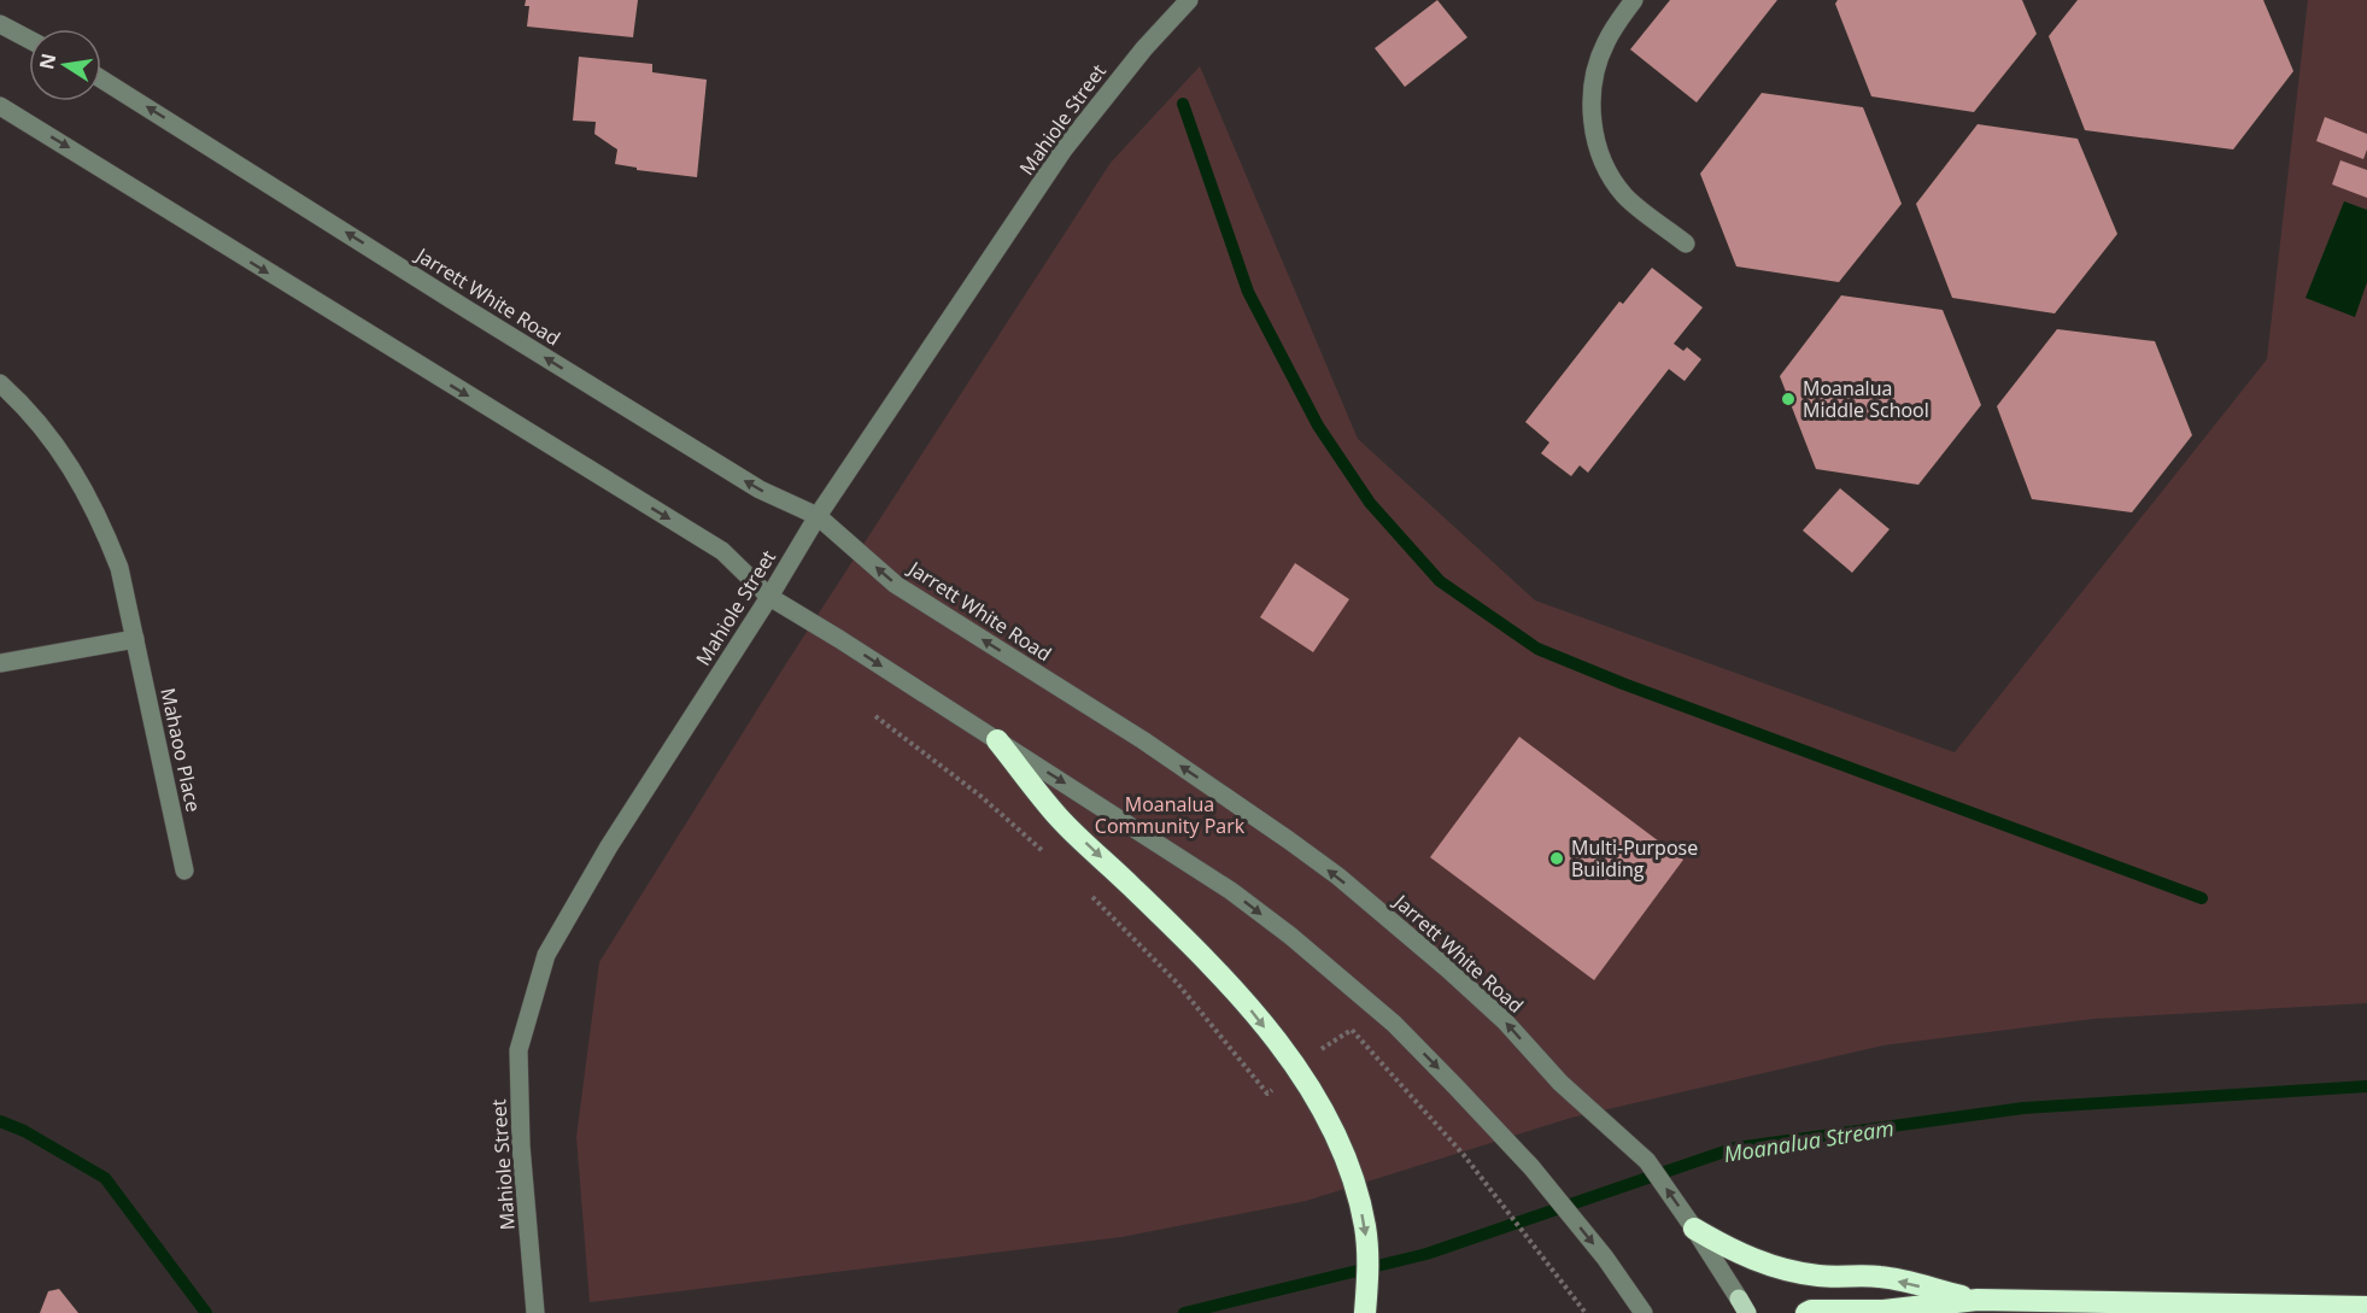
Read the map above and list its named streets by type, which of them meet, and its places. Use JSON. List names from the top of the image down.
{
  "streets": {
    "street": ["Mahiole Street", "Jarrett White Road", "Mahaoo Place"]
  },
  "crossings": [
    ["Mahiole Street", "Jarrett White Road"]
  ],
  "water": ["Moanalua Stream"],
  "parks": ["Moanalua Community Park"],
  "places": ["Moanalua Middle School", "Multi-Purpose Building"],
  "north": "left"
}
